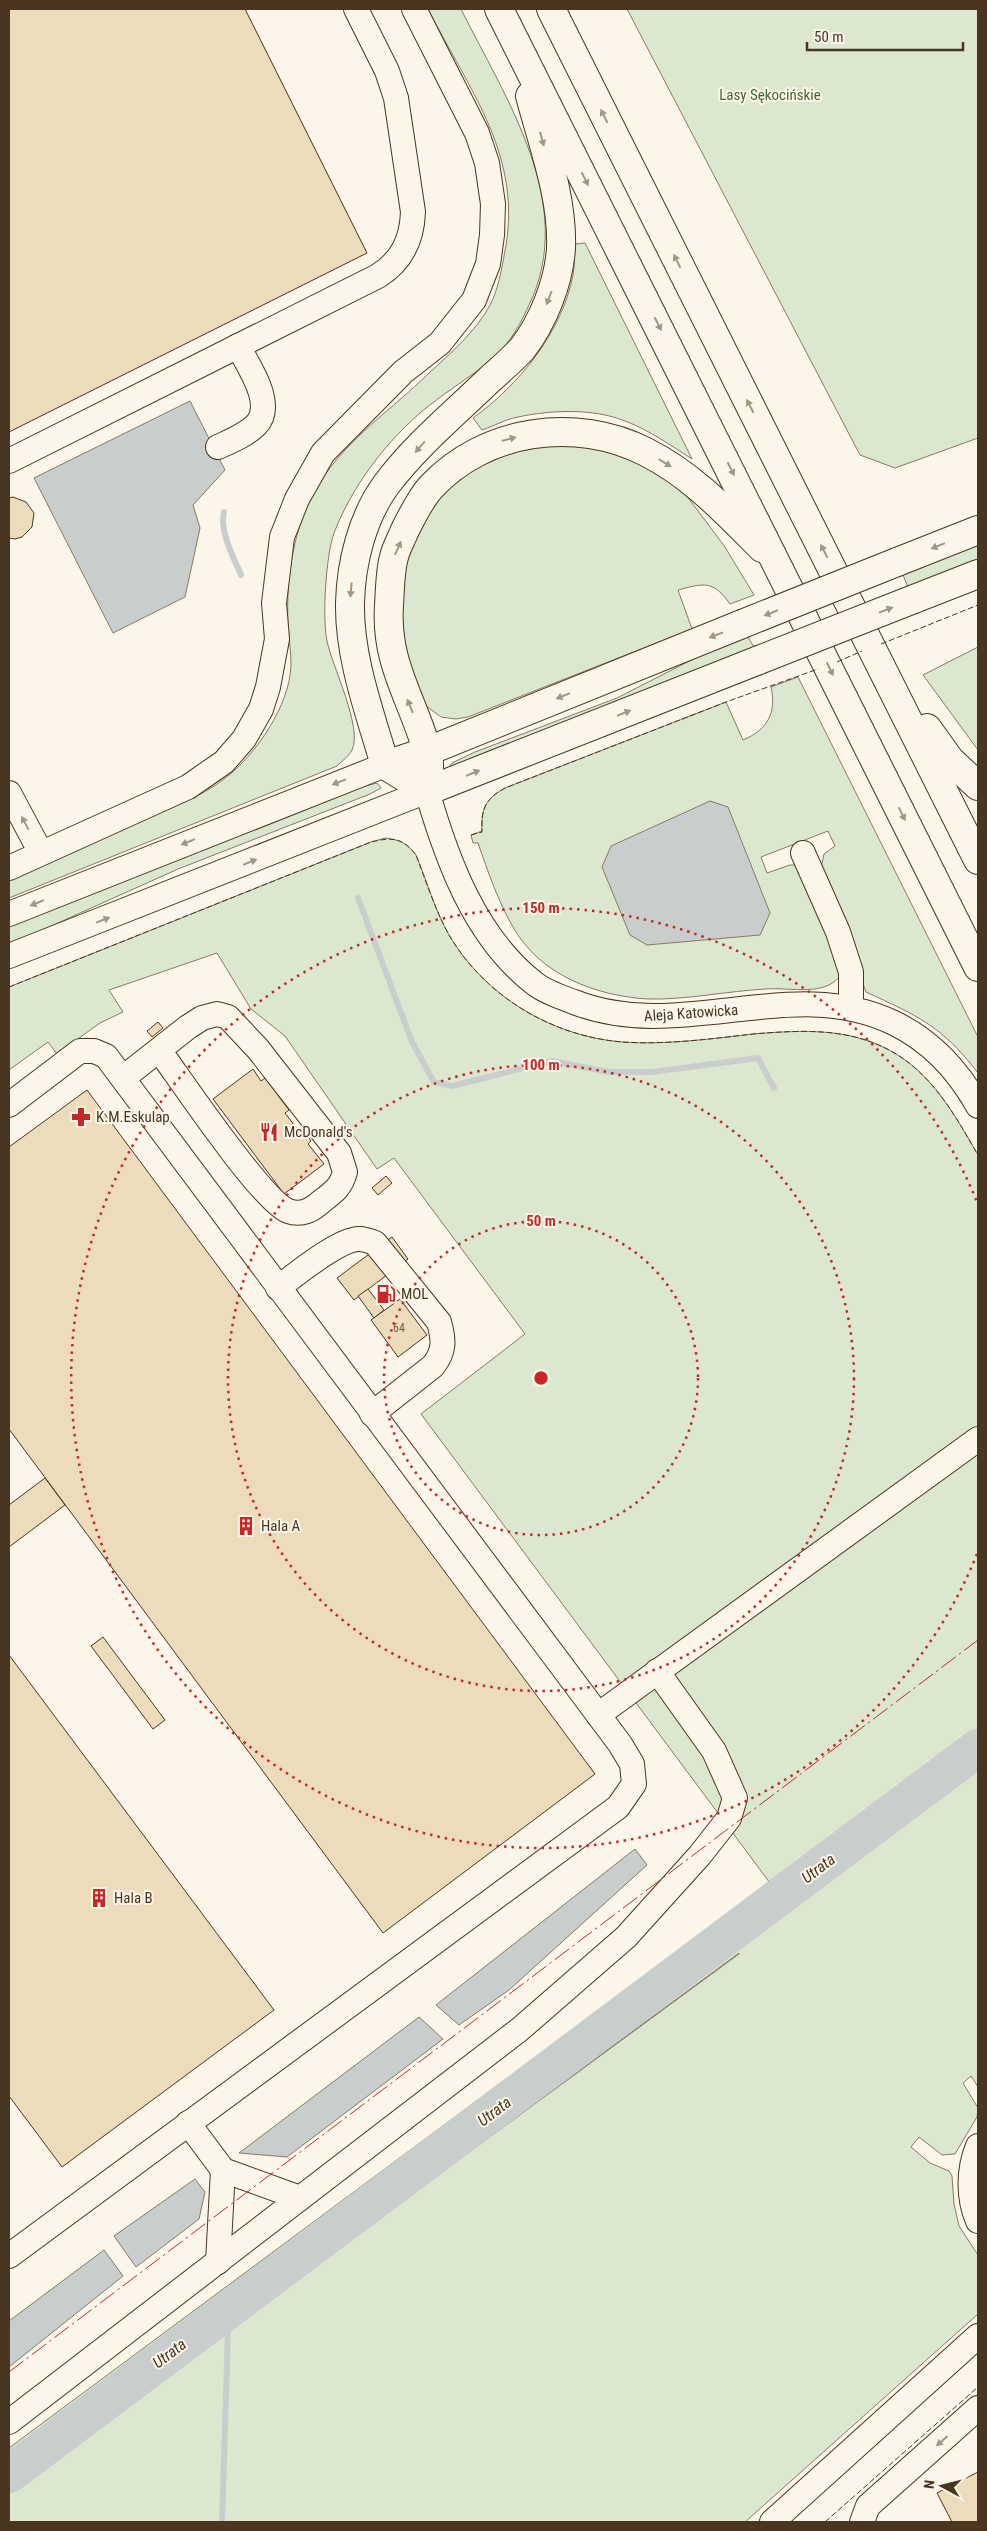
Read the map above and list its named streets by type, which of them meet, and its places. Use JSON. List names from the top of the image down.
{
  "streets": {
    "street": ["Aleja Katowicka"]
  },
  "water": ["Utrata"],
  "parks": ["Lasy Sękocińskie"],
  "places": {
    "pharmacy": ["K.M.Eskulap"],
    "restaurant": ["McDonald's"],
    "fuel station": ["MOL"],
    "building": ["Hala A", "Hala B"]
  },
  "house_numbers": ["64"],
  "scale_bar": "50 m",
  "north": "left",
  "rings": ["150 m", "100 m", "50 m"]
}
